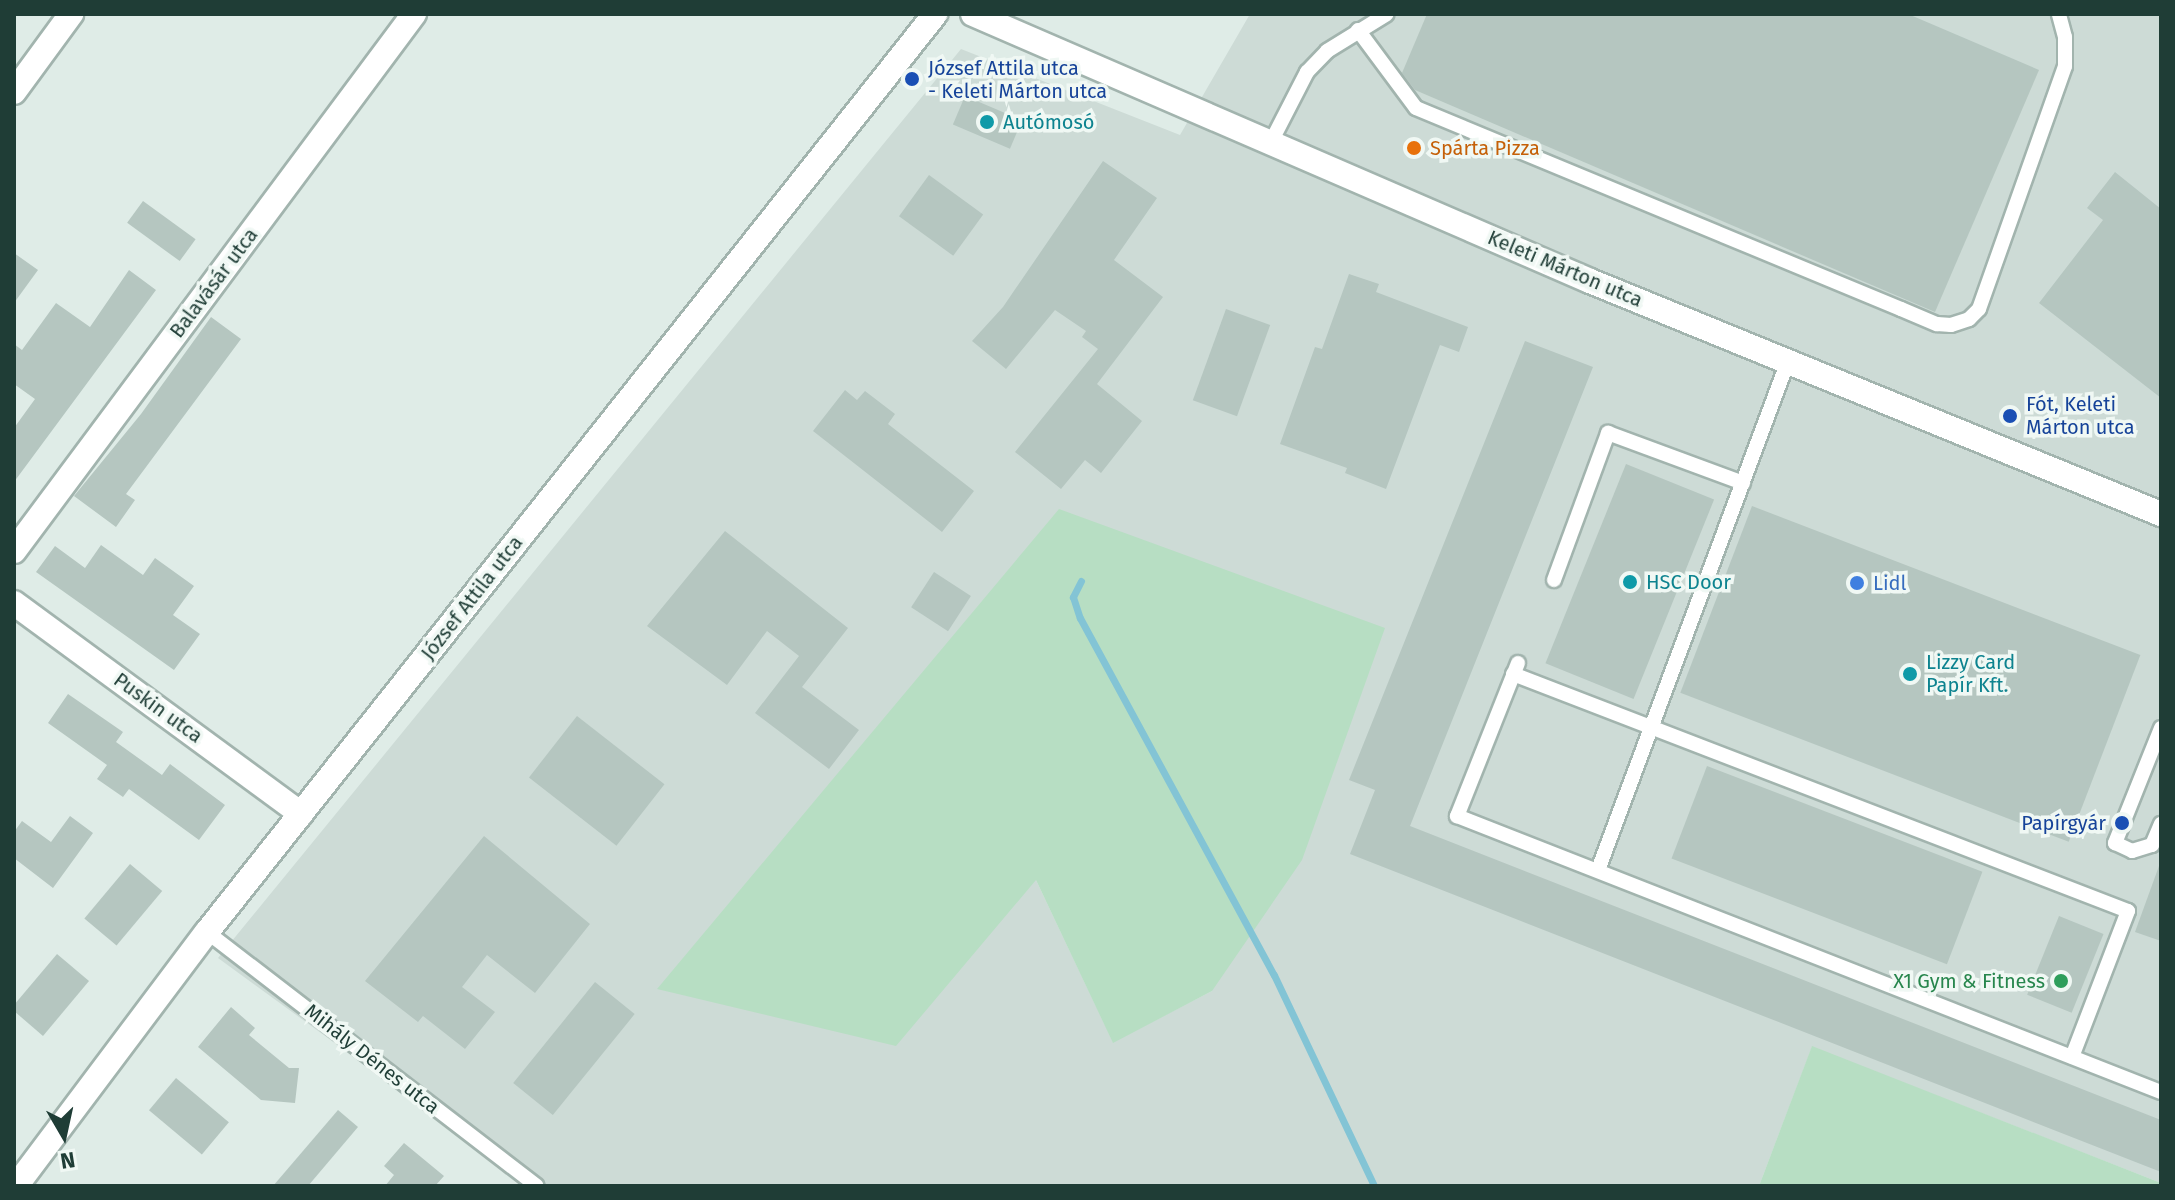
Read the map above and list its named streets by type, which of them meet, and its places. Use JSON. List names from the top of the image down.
{
  "streets": {
    "street": [
      "Keleti Márton utca",
      "Balavásár utca",
      "József Attila utca",
      "Puskin utca"
    ],
    "lane": ["Mihály Dénes utca"]
  },
  "crossings": [
    ["József Attila utca", "Puskin utca"],
    ["József Attila utca", "Mihály Dénes utca"]
  ],
  "places": [
    "József Attila utca - Keleti Márton utca",
    "Autómosó",
    "Spárta Pizza",
    "Fót, Keleti Márton utca",
    "HSC Door",
    "Lidl",
    "Lizzy Card Papír Kft.",
    "Papírgyár",
    "X1 Gym & Fitness"
  ],
  "north": "bottom"
}
